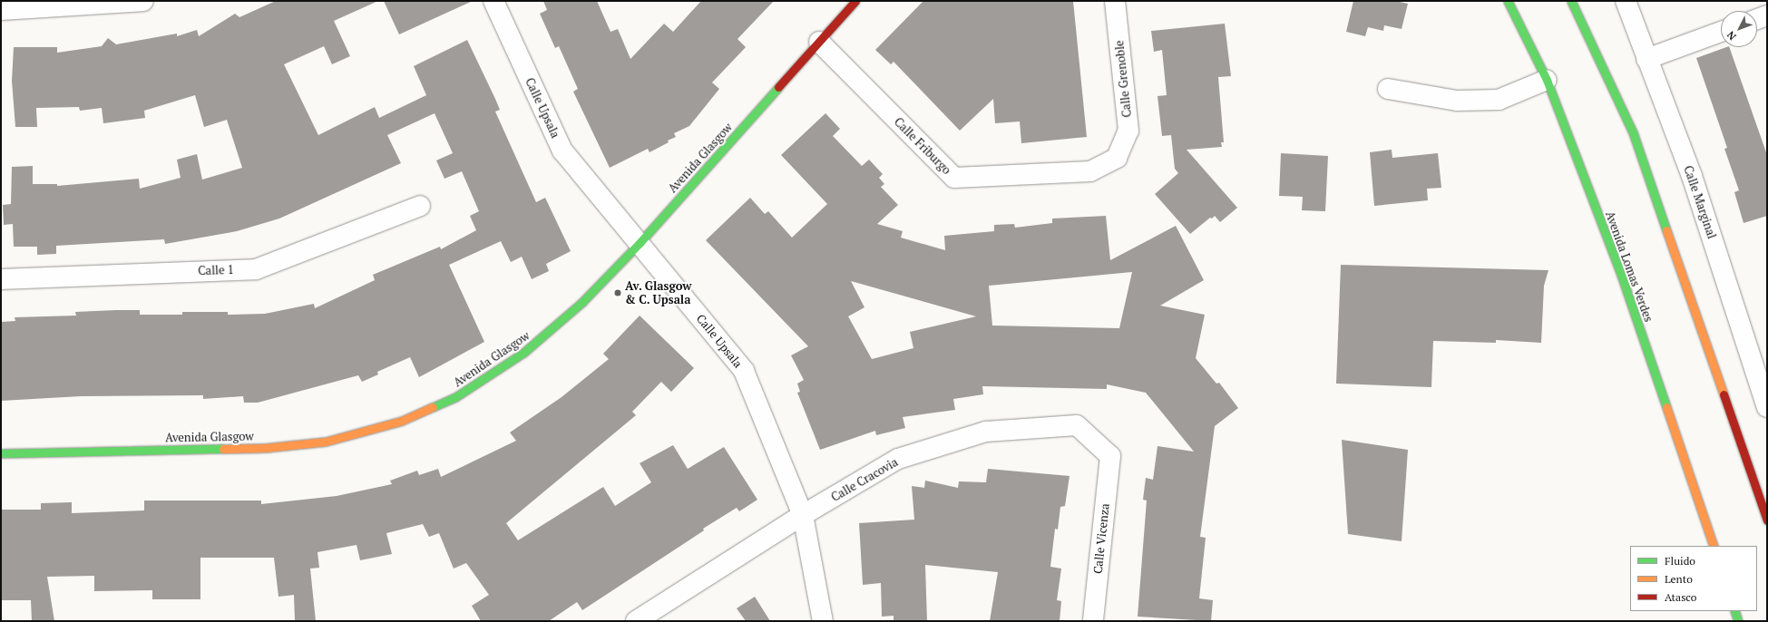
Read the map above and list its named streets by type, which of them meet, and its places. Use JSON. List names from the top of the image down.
{
  "streets": {
    "main road": ["Avenida Glasgow", "Avenida Lomas Verdes"],
    "street": [
      "Calle Grenoble",
      "Calle Upsala",
      "Calle Friburgo",
      "Calle Marginal",
      "Calle 1",
      "Calle Cracovia",
      "Calle Vicenza"
    ]
  },
  "crossings": [
    ["Calle Grenoble", "Calle Friburgo"],
    ["Calle Upsala", "Avenida Glasgow"],
    ["Calle Upsala", "Calle Cracovia"],
    ["Calle Friburgo", "Avenida Glasgow"],
    ["Calle Cracovia", "Calle Vicenza"]
  ],
  "places": ["Av. Glasgow & C. Upsala"],
  "legend": ["Fluido", "Lento", "Atasco"],
  "north": "bottom left"
}
